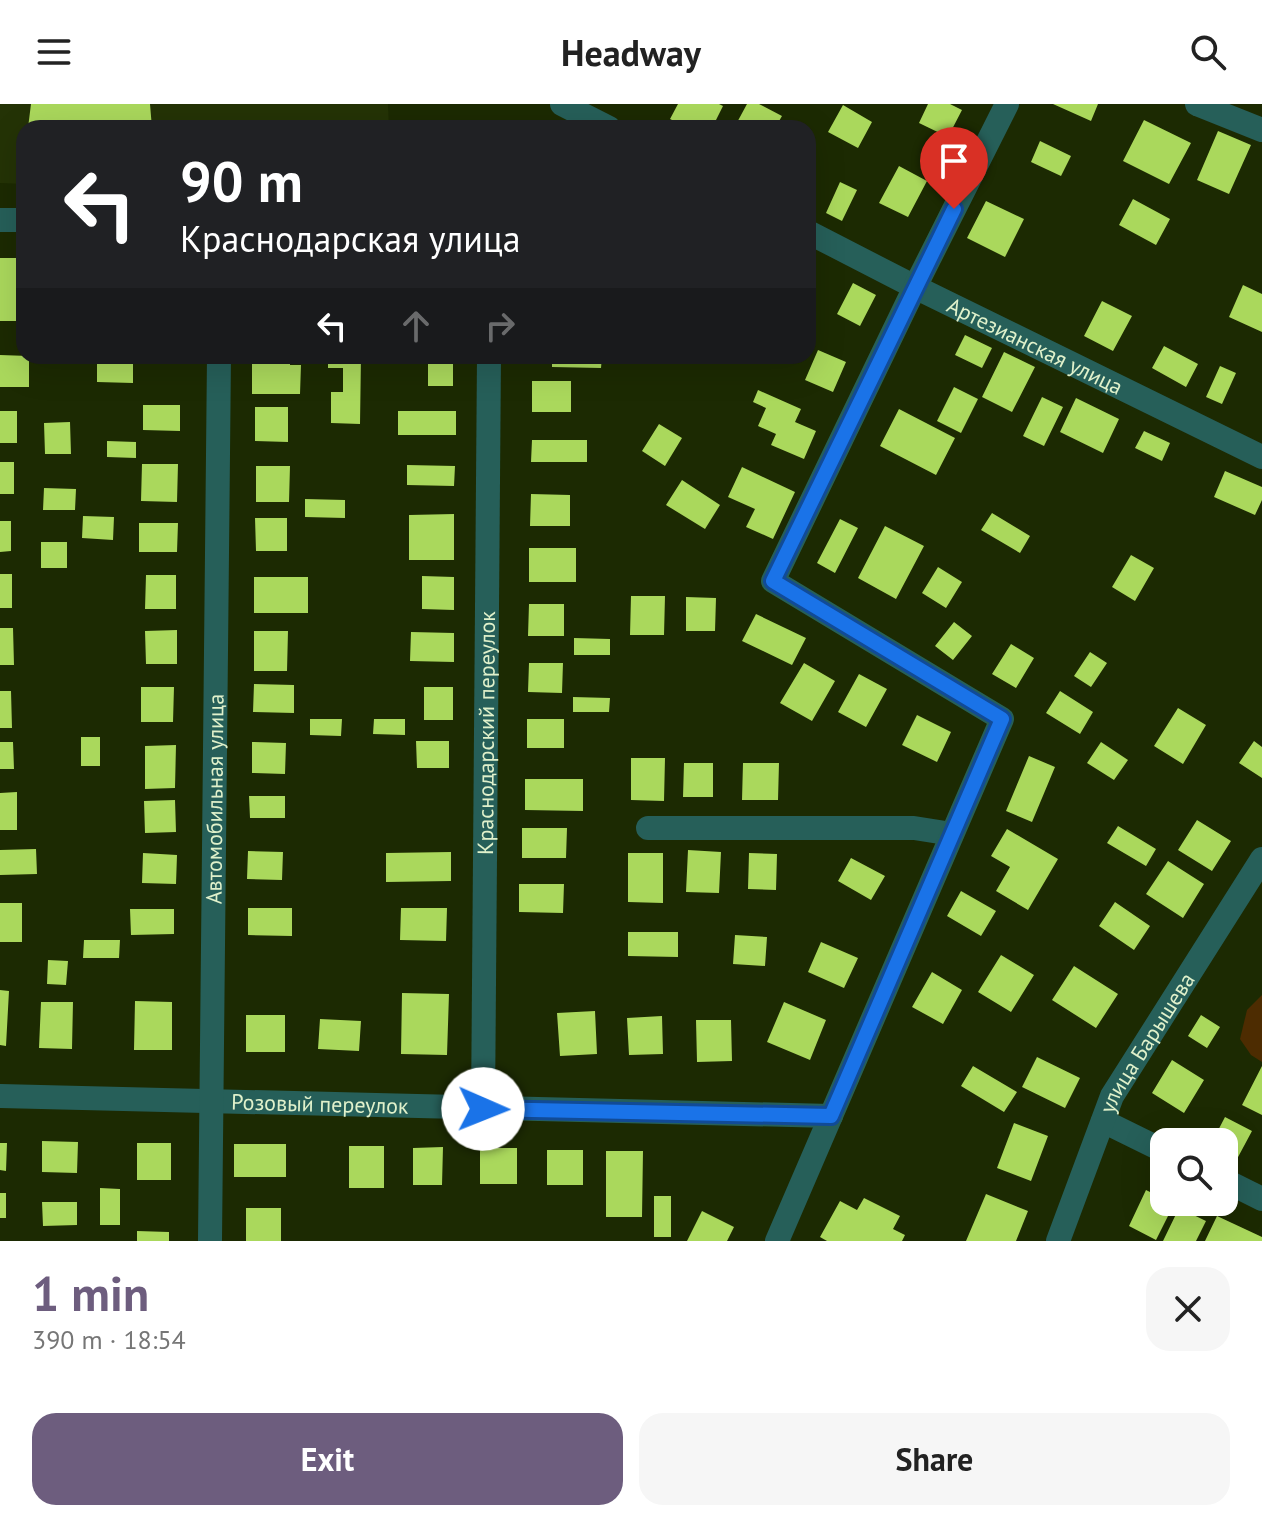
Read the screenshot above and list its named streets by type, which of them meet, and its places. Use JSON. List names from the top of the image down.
{
  "streets": {
    "street": [
      "Артезианская улица",
      "Краснодарский переулок",
      "Автомобильная улица",
      "улица Барышева",
      "Розовый переулок"
    ]
  },
  "crossings": [
    ["Краснодарский переулок", "Розовый переулок"],
    ["Автомобильная улица", "Розовый переулок"]
  ],
  "page": {
    "header": "Headway",
    "turn": ["90 m", "Краснодарская улица"],
    "heading": ["1 min", "390 m · 18:54"],
    "buttons": ["Exit", "Share"]
  }
}
